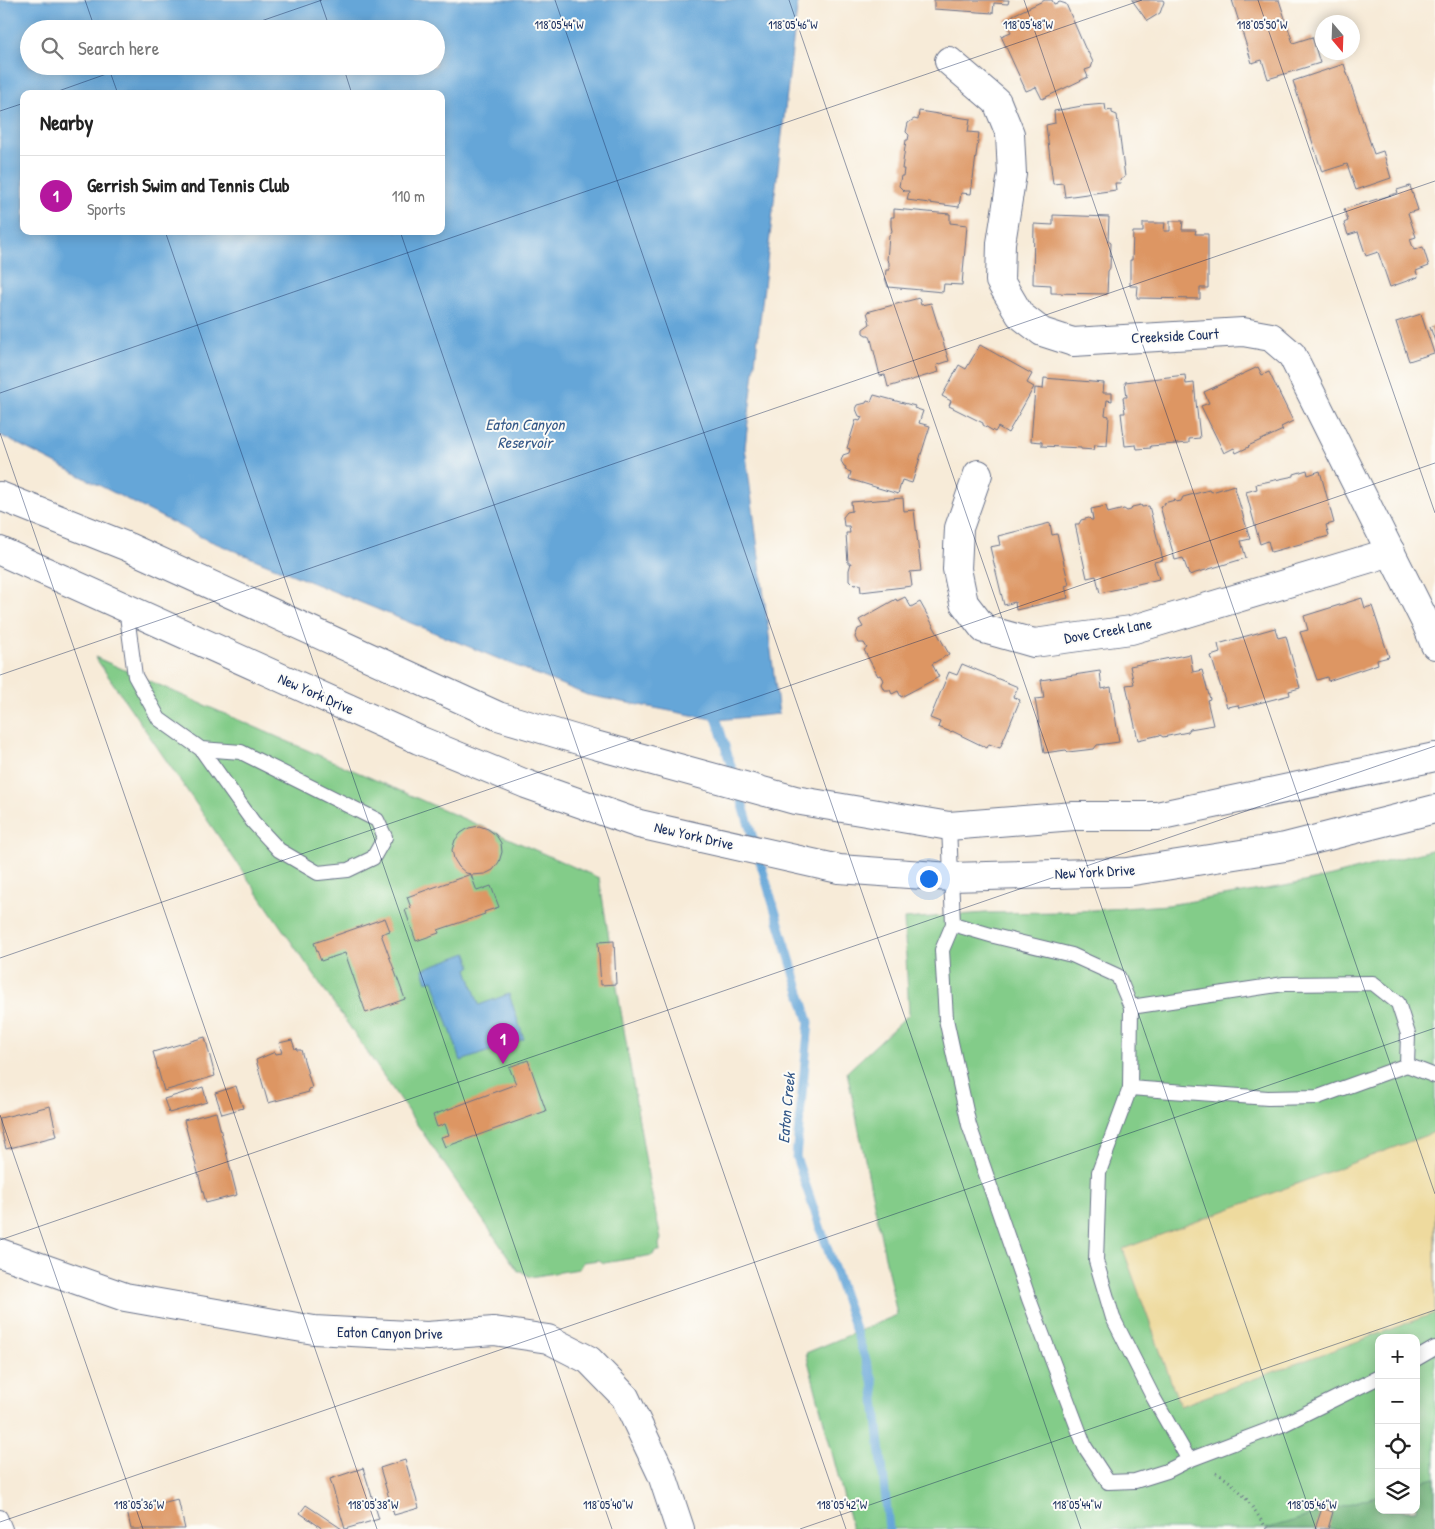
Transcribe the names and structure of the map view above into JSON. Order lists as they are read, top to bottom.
{
  "streets": {
    "main road": [
      "Creekside Court",
      "Dove Creek Lane",
      "New York Drive",
      "Eaton Canyon Drive"
    ]
  },
  "crossings": [
    ["Creekside Court", "Dove Creek Lane"]
  ],
  "water": ["Eaton Canyon Reservoir", "Eaton Creek"],
  "north": "bottom",
  "page": {
    "search": "Search here",
    "heading": "Nearby",
    "list": [
      {
        "mark": "1",
        "name": "Gerrish Swim and Tennis Club",
        "note": "Sports",
        "value": "110 m"
      }
    ],
    "pins": "1",
    "map_buttons": ["+", "−"]
  },
  "coordinates": [
    "118°05'44\"W",
    "118°05'46\"W",
    "118°05'48\"W",
    "118°05'50\"W",
    "118°05'36\"W",
    "118°05'38\"W",
    "118°05'40\"W",
    "118°05'42\"W"
  ]
}
